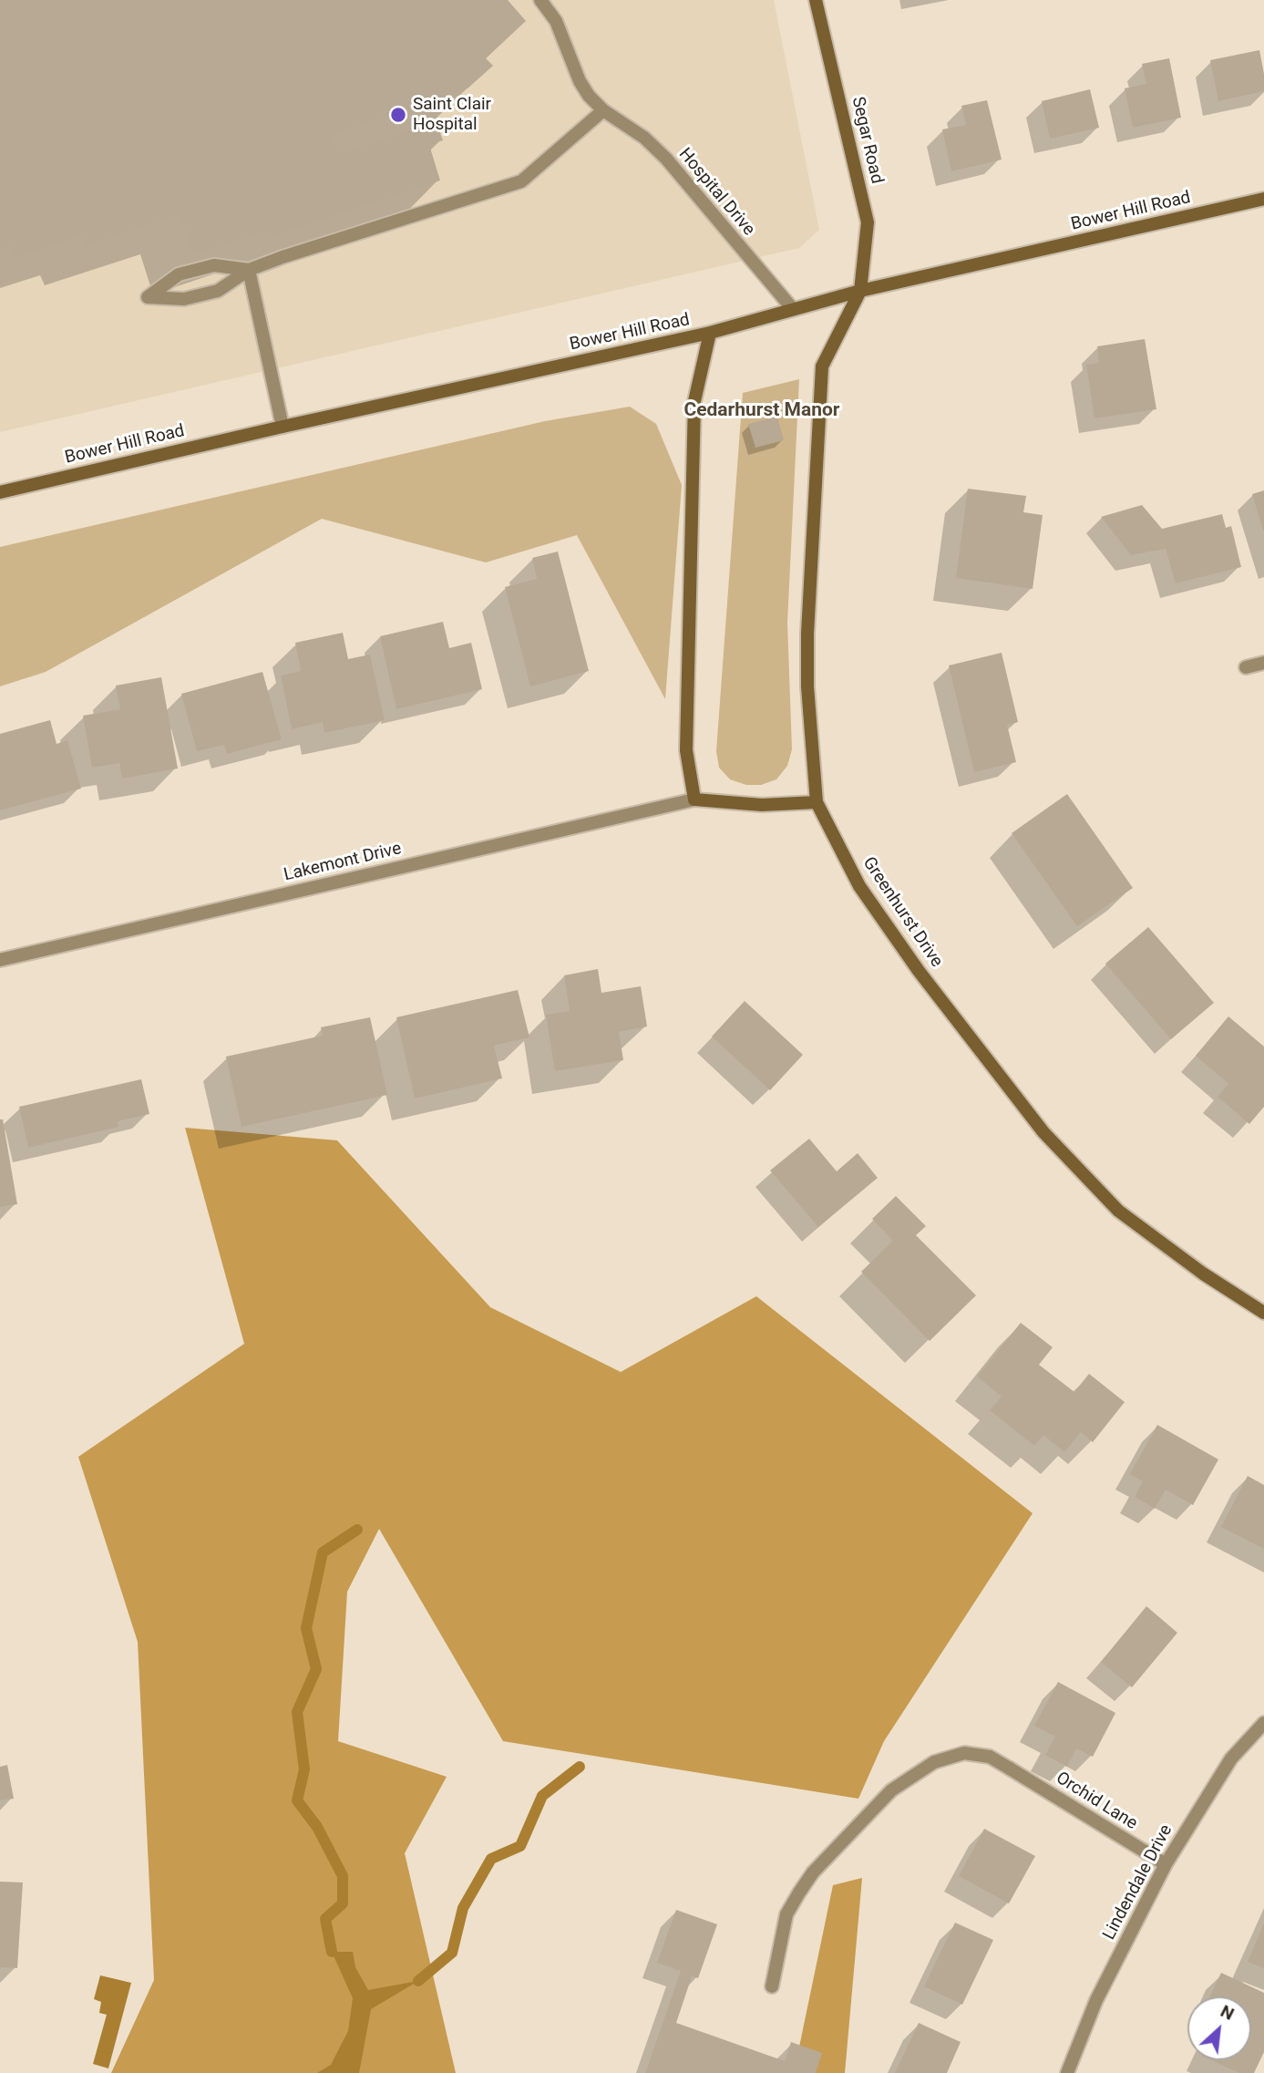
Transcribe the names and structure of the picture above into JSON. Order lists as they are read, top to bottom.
{
  "streets": {
    "street": [
      "Segar Road",
      "Hospital Drive",
      "Bower Hill Road",
      "Lakemont Drive",
      "Greenhurst Drive",
      "Orchid Lane",
      "Lindendale Drive"
    ]
  },
  "crossings": [
    ["Segar Road", "Bower Hill Road"],
    ["Segar Road", "Greenhurst Drive"],
    ["Hospital Drive", "Bower Hill Road"],
    ["Bower Hill Road", "Greenhurst Drive"],
    ["Lakemont Drive", "Greenhurst Drive"],
    ["Orchid Lane", "Lindendale Drive"]
  ],
  "districts": ["Cedarhurst Manor"],
  "places": ["Saint Clair Hospital"],
  "north": "top right"
}
